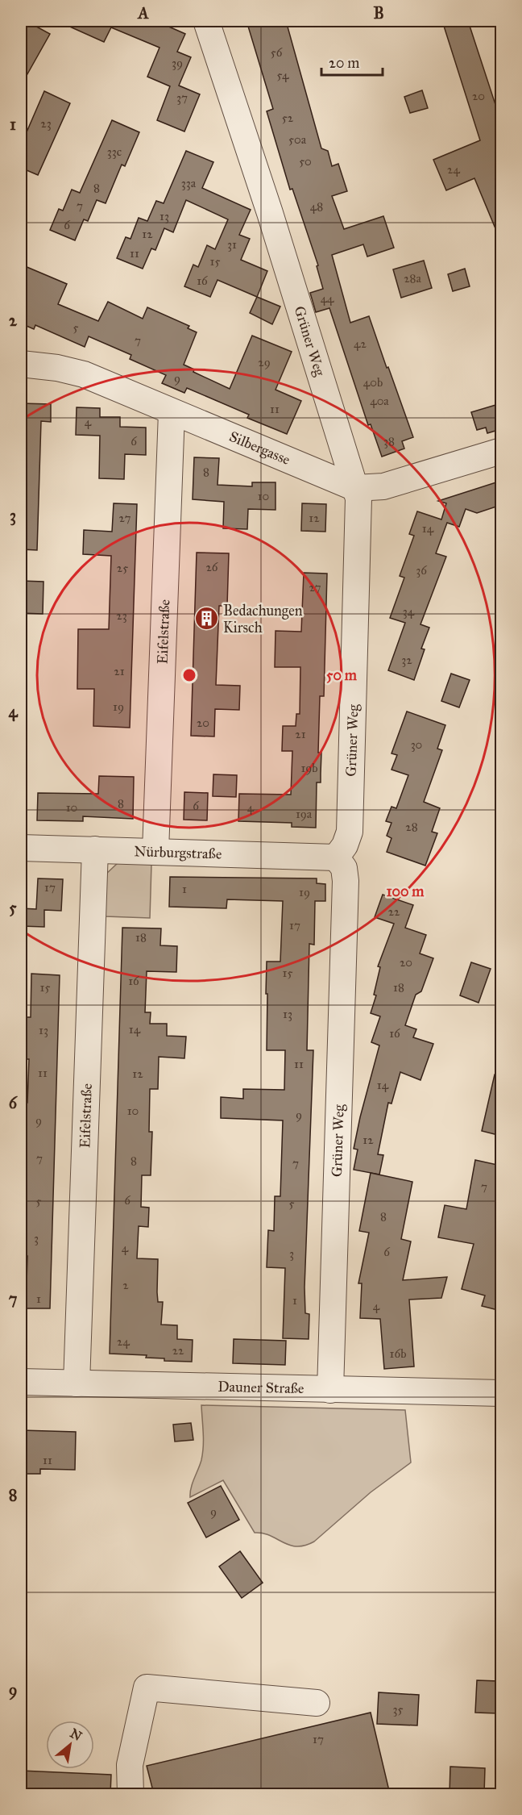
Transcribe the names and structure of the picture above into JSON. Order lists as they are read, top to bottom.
{
  "streets": {
    "street": [
      "Grüner Weg",
      "Silbergasse",
      "Eifelstraße",
      "Nürburgstraße",
      "Dauner Straße"
    ]
  },
  "crossings": [
    ["Grüner Weg", "Silbergasse"],
    ["Grüner Weg", "Nürburgstraße"],
    ["Grüner Weg", "Dauner Straße"],
    ["Silbergasse", "Eifelstraße"],
    ["Eifelstraße", "Nürburgstraße"],
    ["Eifelstraße", "Dauner Straße"]
  ],
  "places": {
    "building": ["Bedachungen Kirsch"]
  },
  "house_numbers": [
    "56",
    "39",
    "54",
    "20",
    "37",
    "52",
    "23",
    "50a",
    "33c",
    "50",
    "24",
    "33a",
    "8",
    "7",
    "48",
    "13",
    "6",
    "12",
    "31",
    "11",
    "15",
    "28a",
    "16",
    "44",
    "5",
    "7",
    "42",
    "29",
    "9",
    "40b",
    "40a",
    "11",
    "4",
    "6",
    "38",
    "8",
    "10",
    "27",
    "12",
    "14",
    "26",
    "25",
    "36",
    "27",
    "34",
    "23",
    "32",
    "21",
    "19",
    "20",
    "21",
    "30",
    "19b",
    "8",
    "6",
    "10",
    "4",
    "19a",
    "28",
    "17",
    "1",
    "19",
    "22",
    "17",
    "18",
    "20",
    "15",
    "16",
    "15",
    "18",
    "13",
    "14",
    "13",
    "16",
    "11",
    "11",
    "12",
    "14",
    "10",
    "9",
    "9",
    "12",
    "7",
    "8",
    "7",
    "7",
    "6",
    "5",
    "5",
    "8",
    "3",
    "4",
    "6",
    "3",
    "2",
    "1",
    "1",
    "4",
    "24",
    "22",
    "16b",
    "11",
    "9",
    "35",
    "17"
  ],
  "scale_bar": "20 m",
  "north": "top right",
  "grid": {
    "columns": ["A", "B"],
    "rows": [
      "1",
      "2",
      "3",
      "4",
      "5",
      "6",
      "7",
      "8",
      "9"
    ]
  },
  "rings": ["50 m", "100 m"]
}
